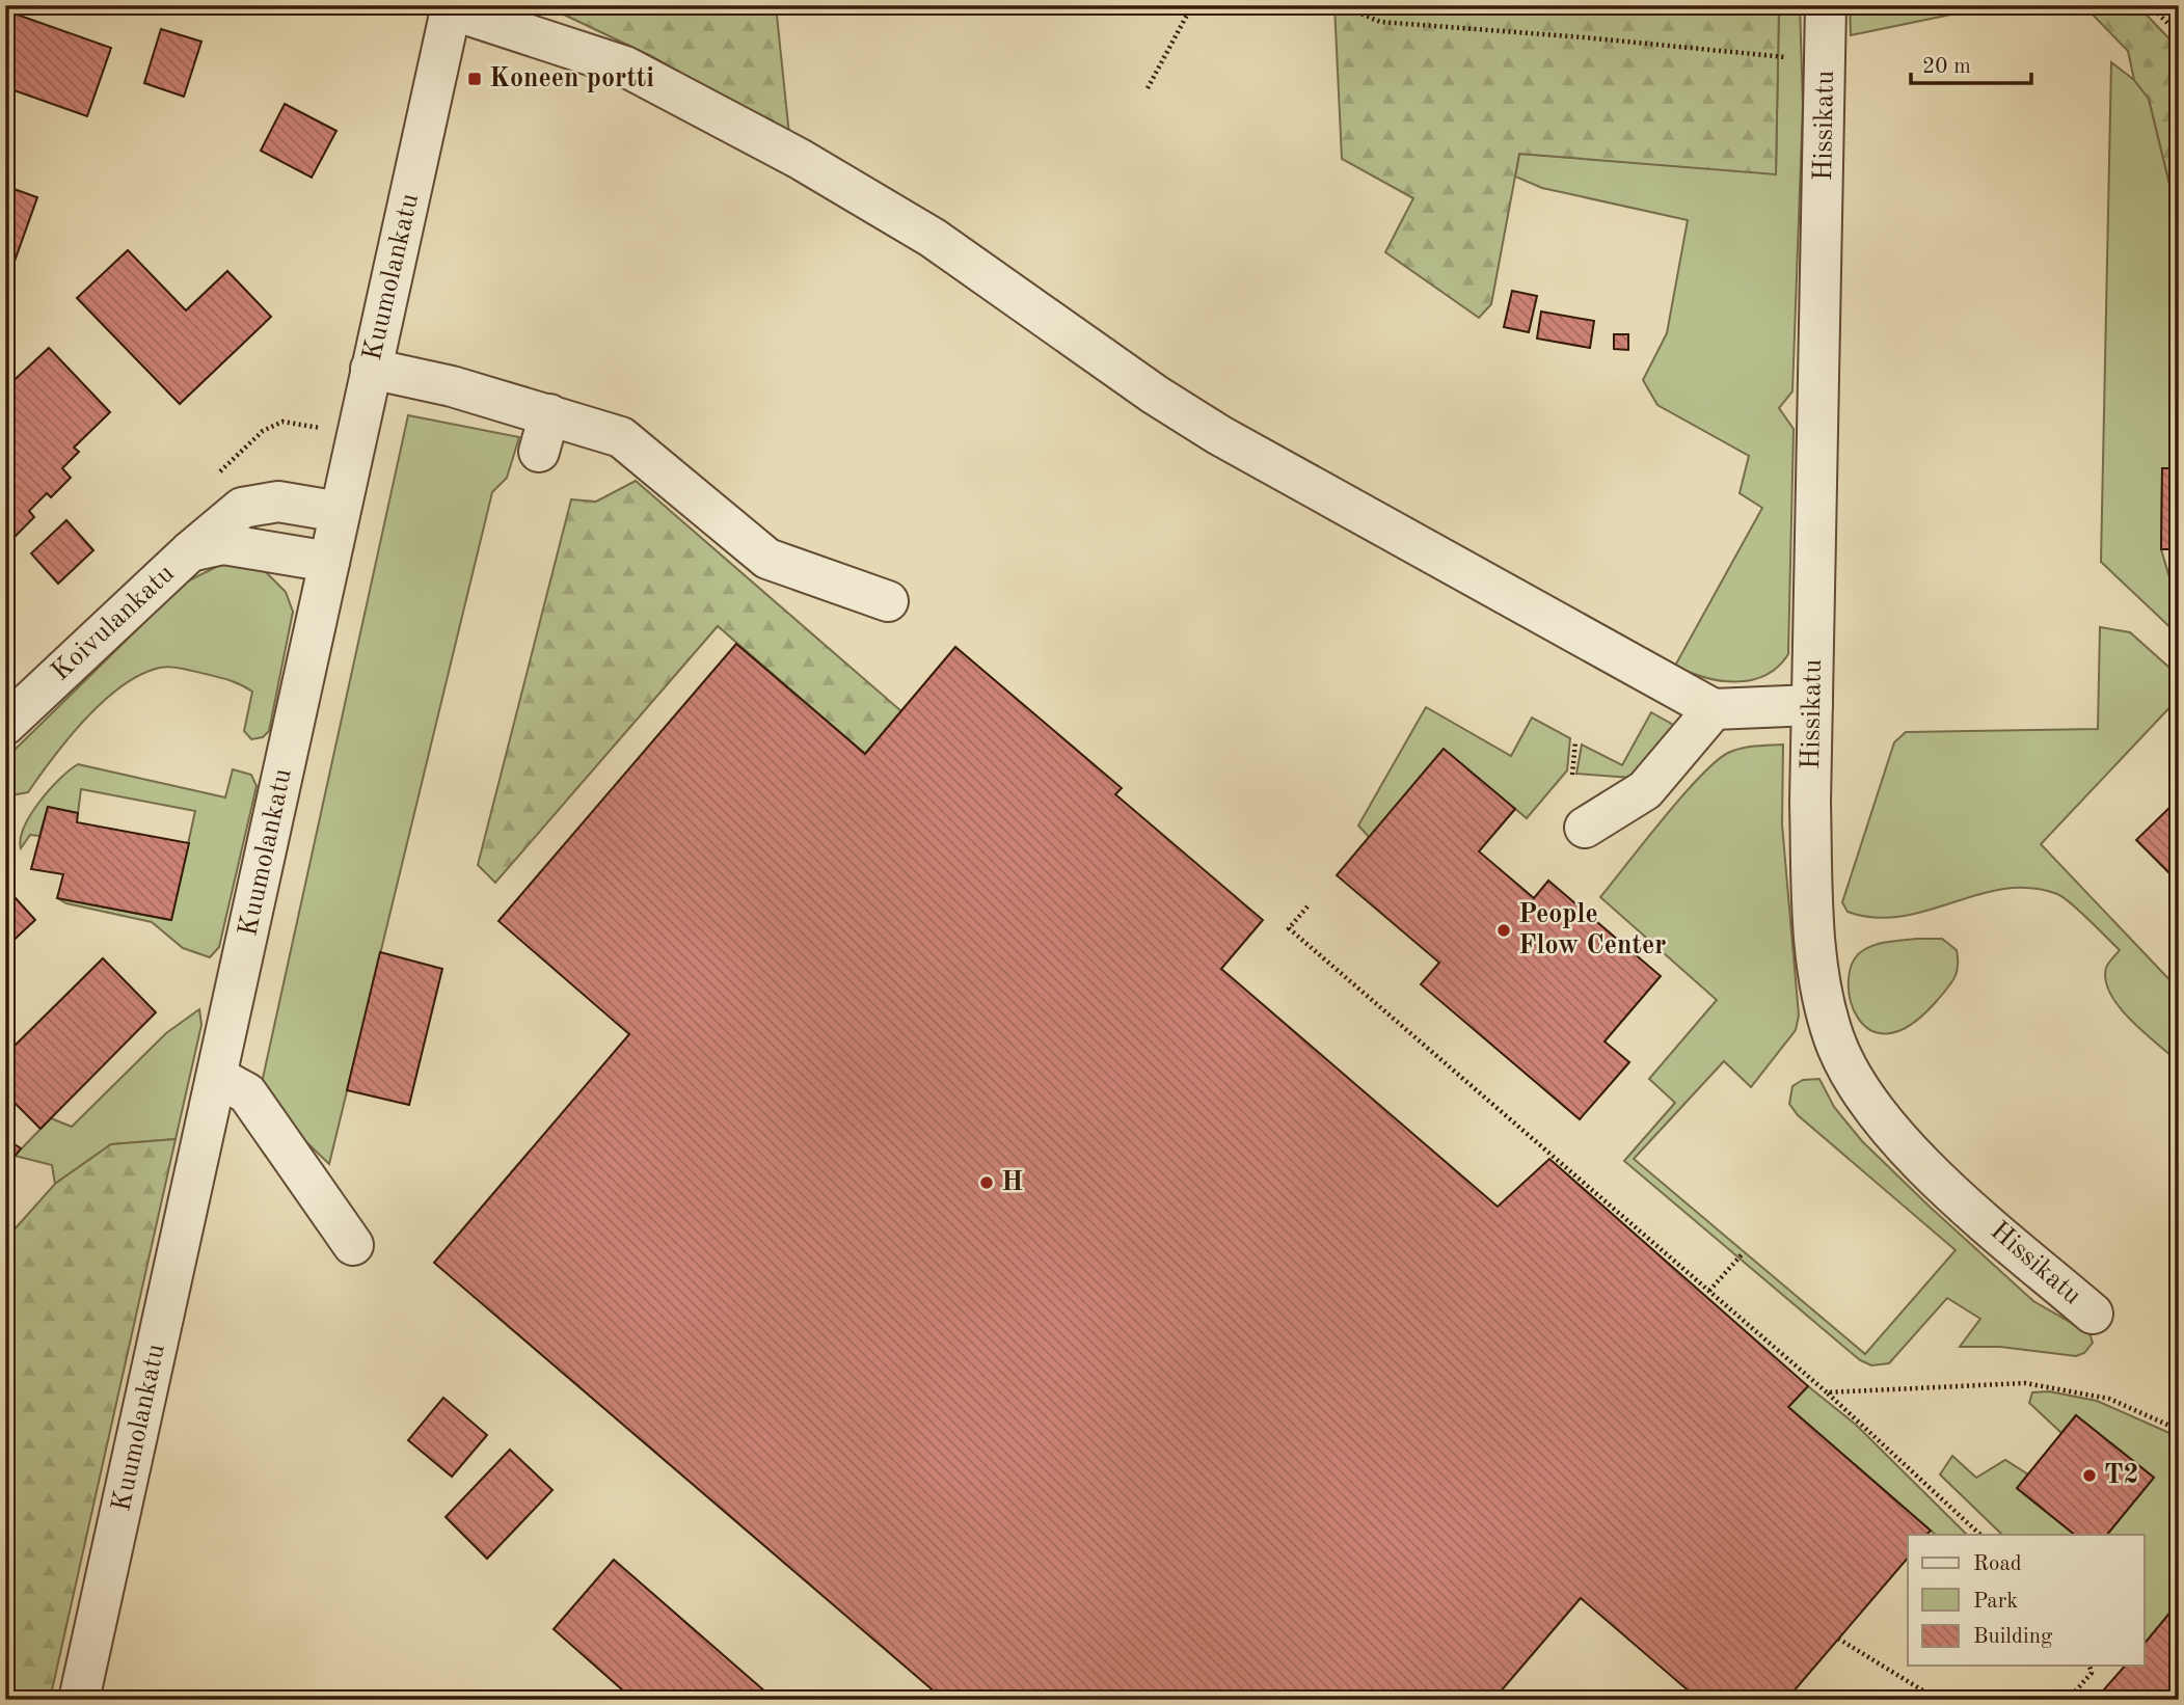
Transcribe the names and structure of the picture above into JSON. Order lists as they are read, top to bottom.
{
  "streets": {
    "street": ["Hissikatu", "Kuumolankatu", "Koivulankatu"]
  },
  "crossings": [
    ["Kuumolankatu", "Koivulankatu"]
  ],
  "places": {
    "transit": ["Koneen portti"],
    "other": ["People Flow Center", "H", "T2"]
  },
  "legend": ["Road", "Park", "Building"],
  "scale_bar": "20 m"
}
